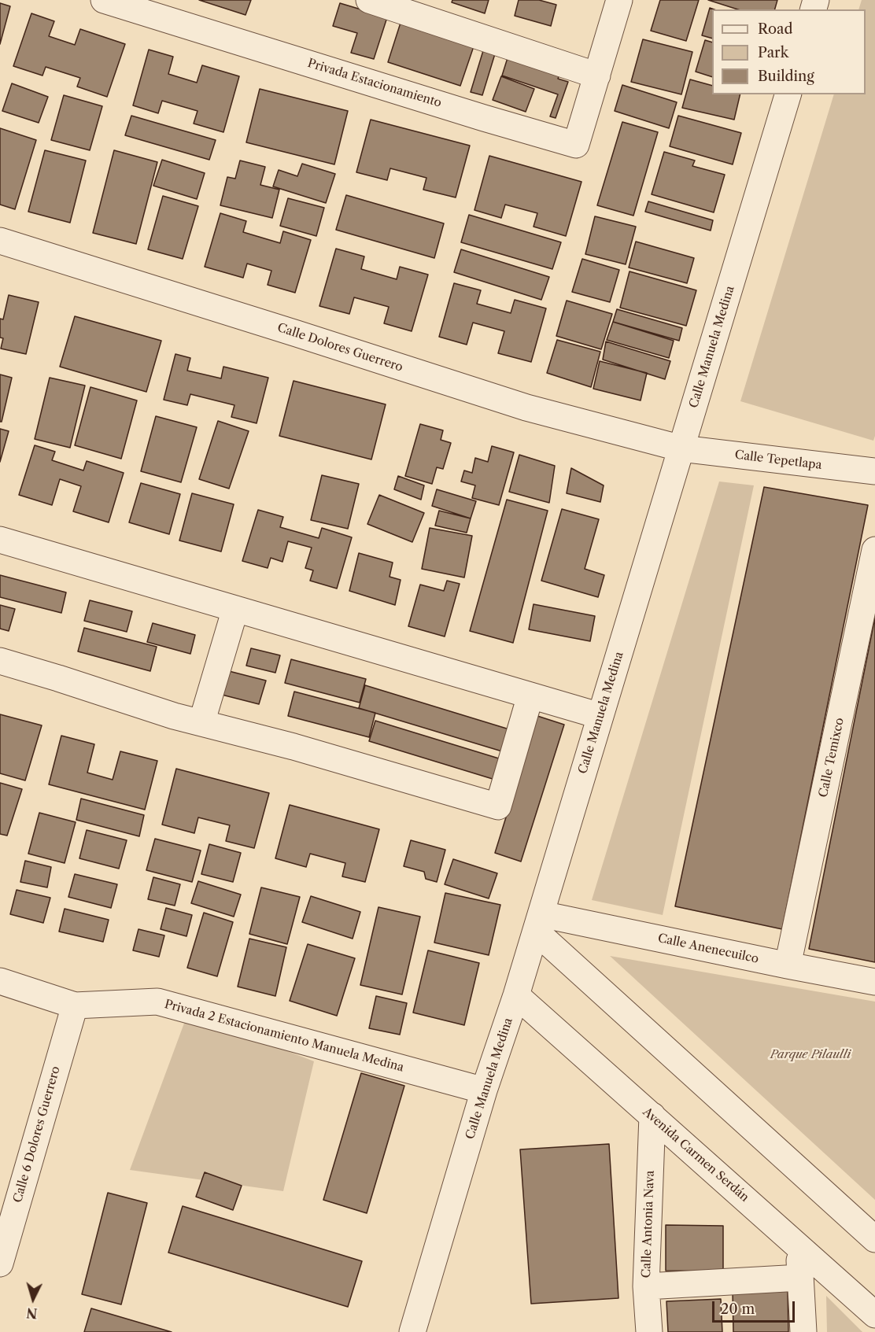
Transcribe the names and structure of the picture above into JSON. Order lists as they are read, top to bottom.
{
  "streets": {
    "street": [
      "Privada Estacionamiento",
      "Calle Manuela Medina",
      "Calle Dolores Guerrero",
      "Calle Tepetlapa",
      "Calle Temixco",
      "Calle Anenecuilco",
      "Privada 2 Estacionamiento Manuela Medina",
      "Calle 6 Dolores Guerrero",
      "Avenida Carmen Serdán",
      "Calle Antonia Nava"
    ]
  },
  "crossings": [
    ["Calle Manuela Medina", "Calle Dolores Guerrero"],
    ["Calle Manuela Medina", "Calle Tepetlapa"],
    ["Calle Manuela Medina", "Calle Anenecuilco"],
    ["Calle Manuela Medina", "Privada 2 Estacionamiento Manuela Medina"],
    ["Calle Manuela Medina", "Avenida Carmen Serdán"],
    ["Calle Dolores Guerrero", "Calle Tepetlapa"],
    ["Calle Temixco", "Calle Anenecuilco"],
    ["Privada 2 Estacionamiento Manuela Medina", "Calle 6 Dolores Guerrero"],
    ["Avenida Carmen Serdán", "Calle Antonia Nava"]
  ],
  "parks": ["Parque Pilaulli"],
  "legend": ["Road", "Park", "Building"],
  "scale_bar": "20 m",
  "north": "bottom"
}
